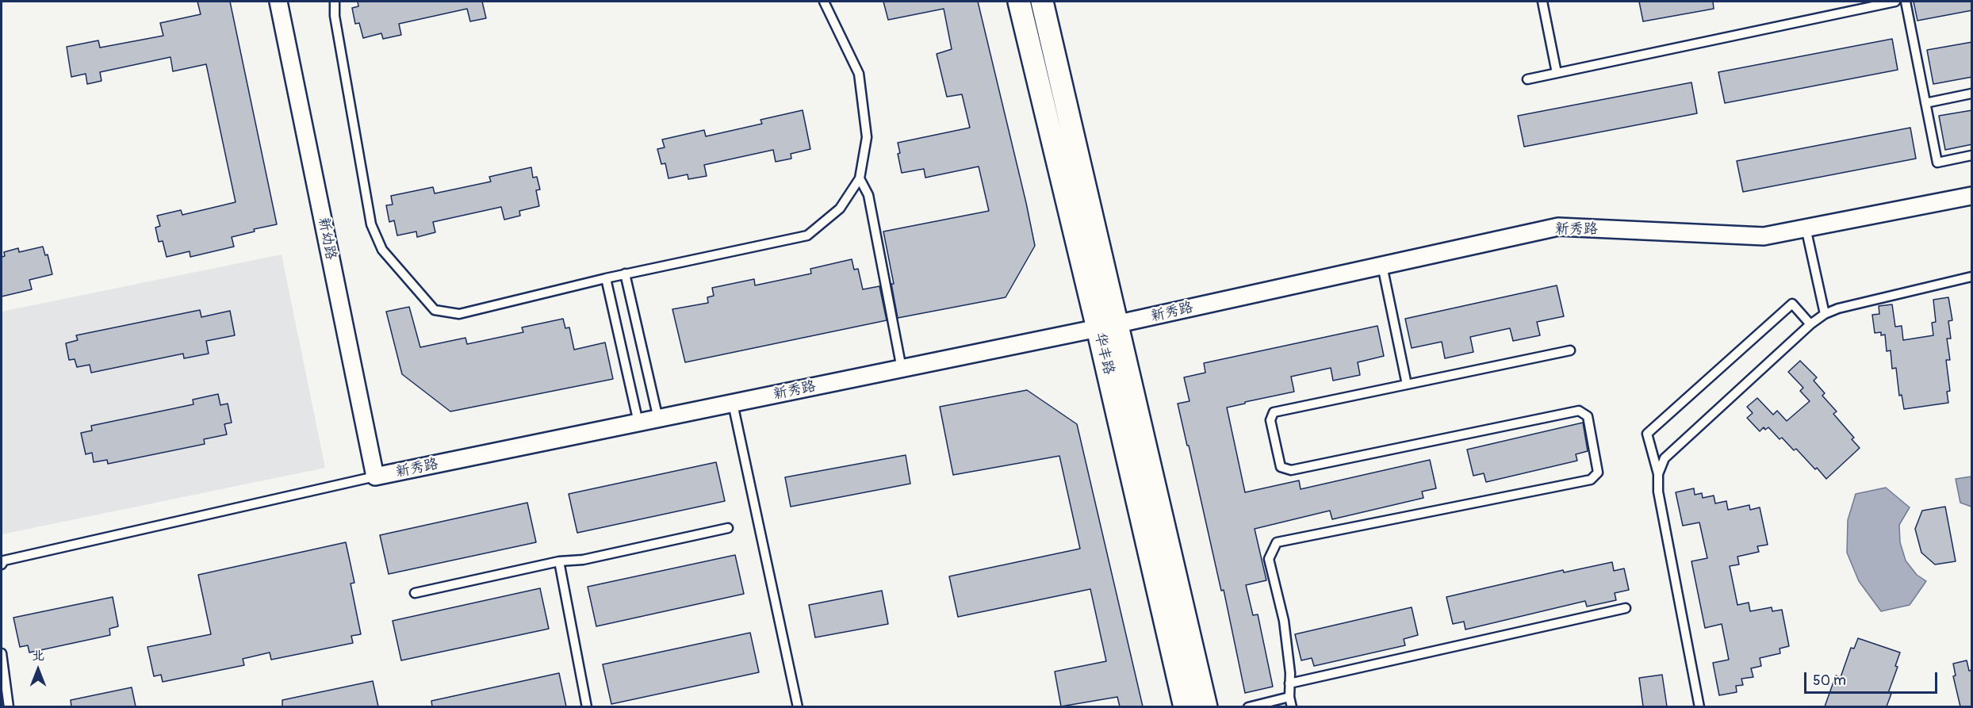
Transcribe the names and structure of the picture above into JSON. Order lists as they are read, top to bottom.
{
  "streets": {
    "street": ["新秀路", "新幼路", "华丰路"]
  },
  "crossings": [
    ["新秀路", "新幼路"],
    ["新秀路", "华丰路"]
  ],
  "scale_bar": "50 m",
  "north": "top"
}
